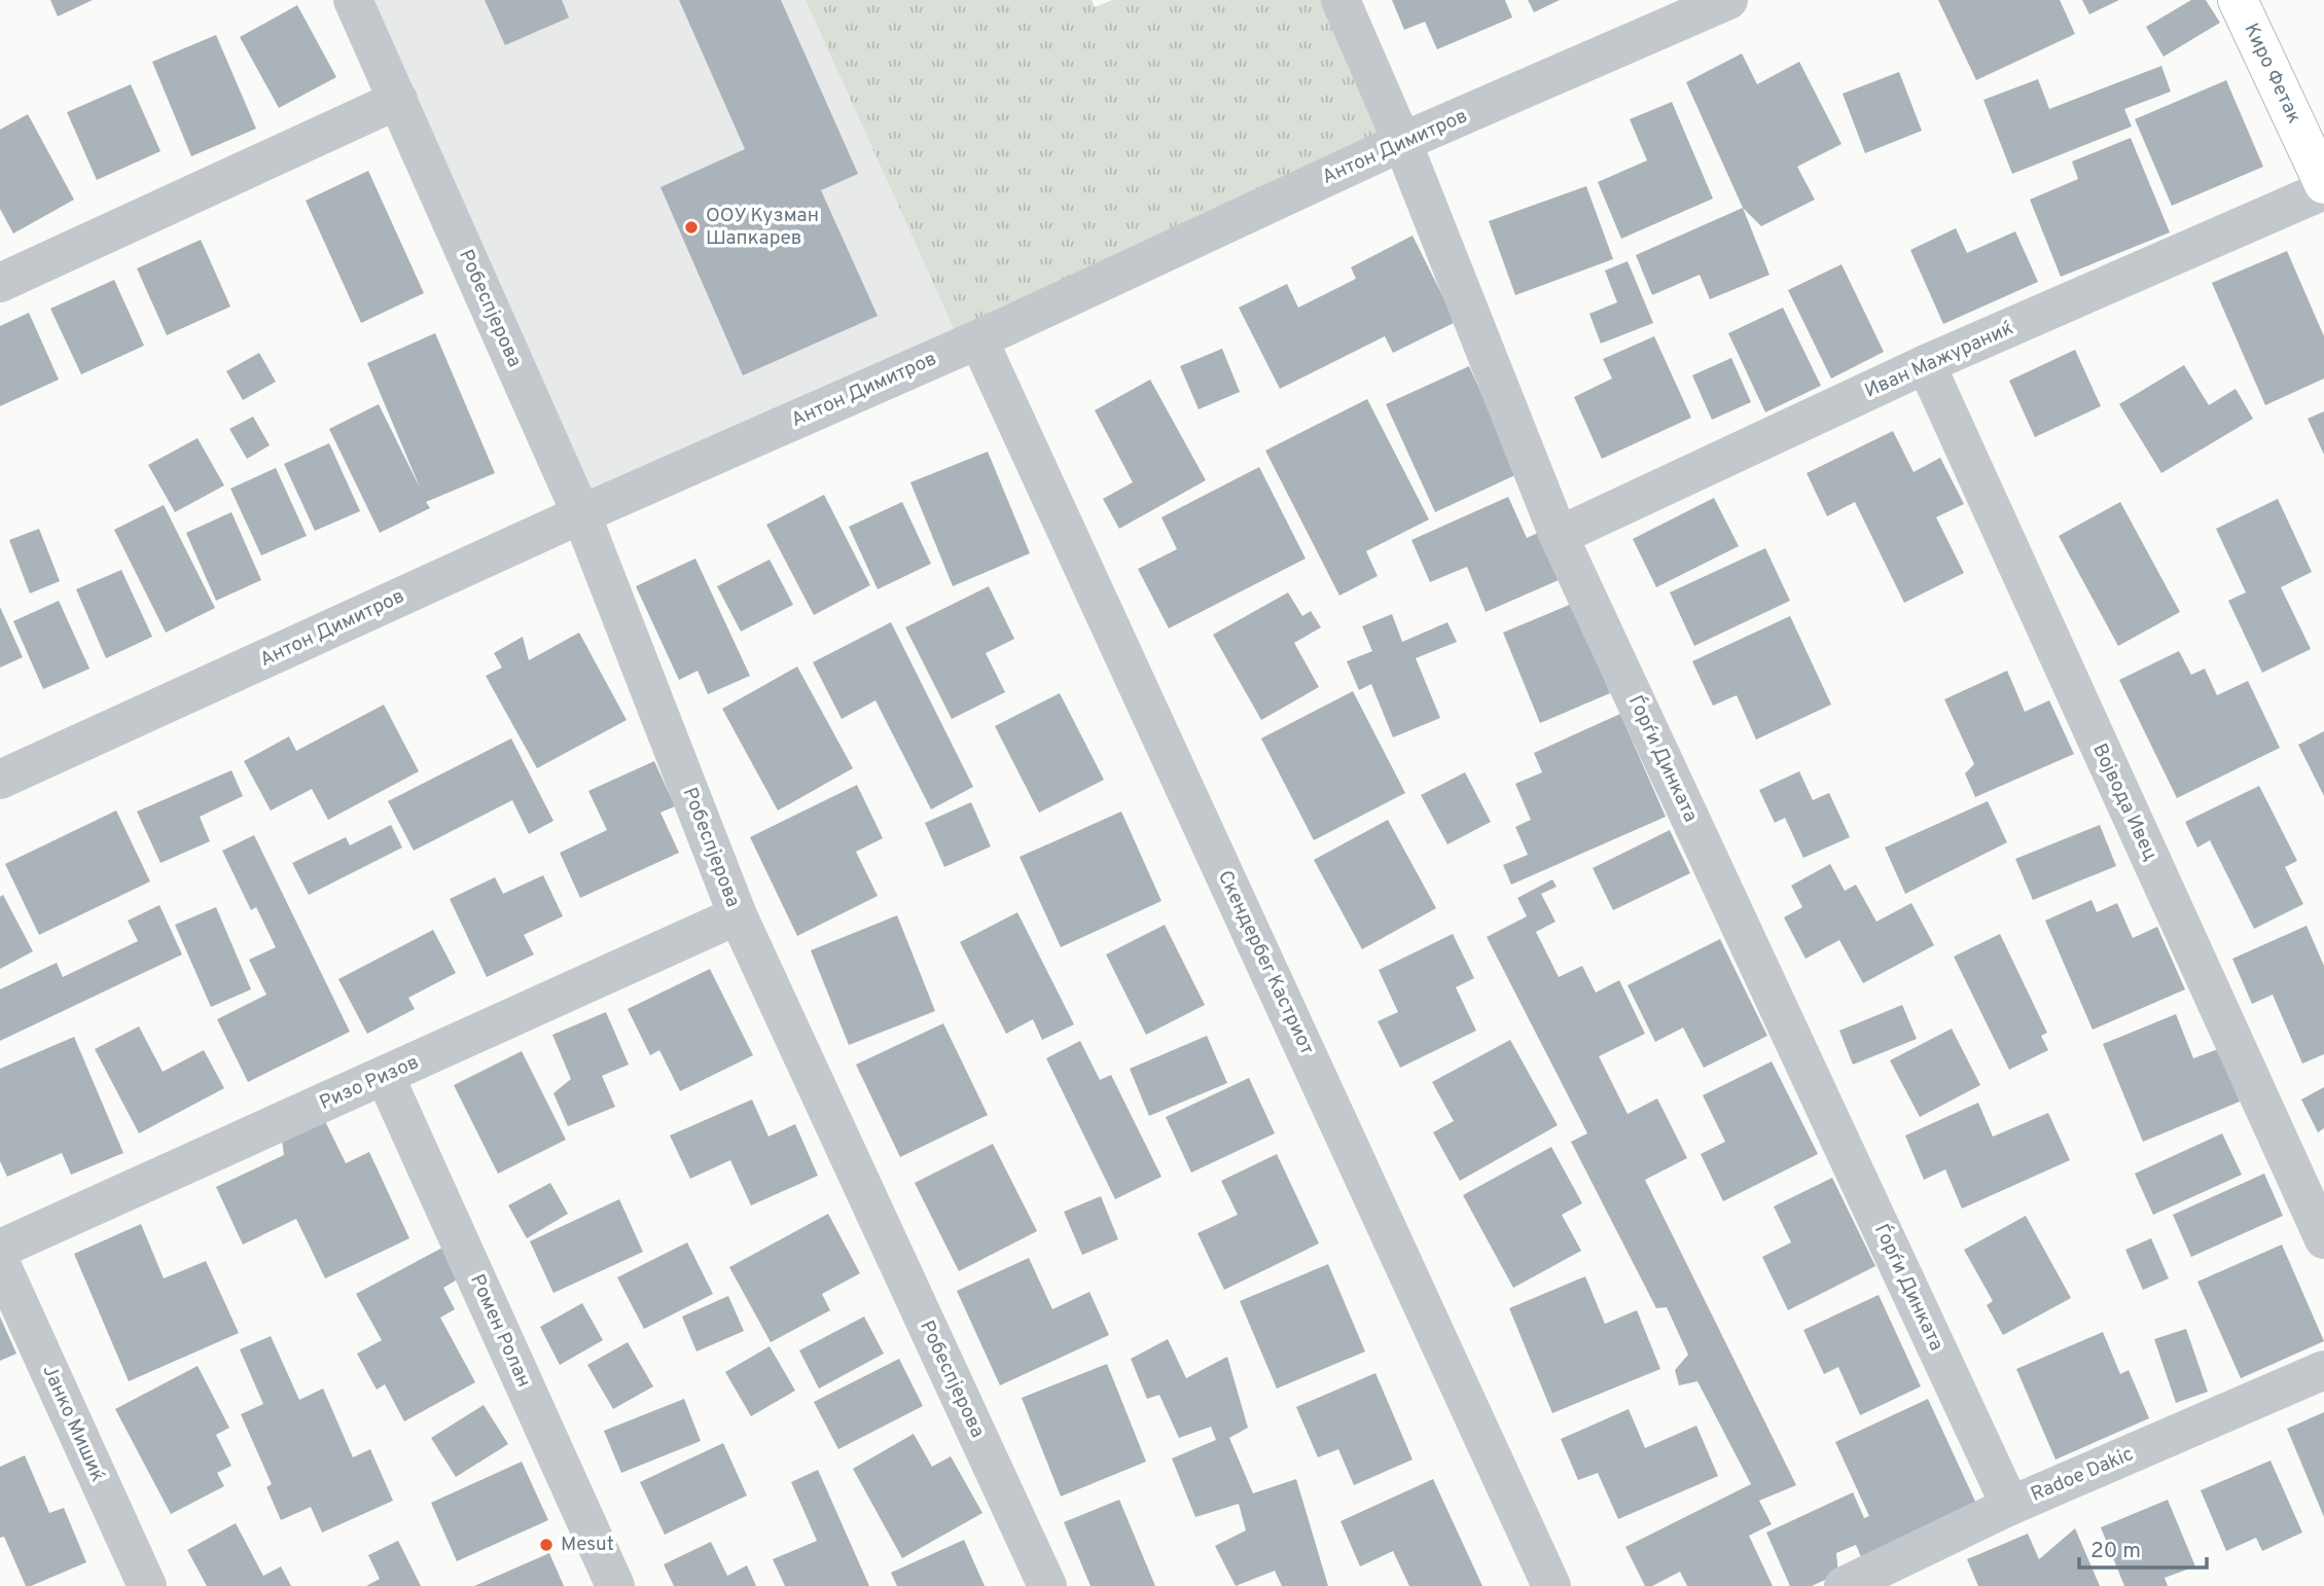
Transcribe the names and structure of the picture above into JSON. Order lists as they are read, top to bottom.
{
  "streets": {
    "main road": ["Киро Фетак"],
    "street": [
      "Антон Димитров",
      "Робеспјерова",
      "Иван Мажураниќ",
      "Ѓорѓи Динката",
      "Војвода Ивец",
      "Скендербег Кастриот",
      "Ризо Ризов",
      "Ромен Ролан",
      "Јанко Мишиќ",
      "Radoe Dakic"
    ]
  },
  "crossings": [
    ["Антон Димитров", "Робеспјерова"],
    ["Антон Димитров", "Ѓорѓи Динката"],
    ["Антон Димитров", "Скендербег Кастриот"],
    ["Робеспјерова", "Ризо Ризов"],
    ["Иван Мажураниќ", "Ѓорѓи Динката"],
    ["Иван Мажураниќ", "Војвода Ивец"],
    ["Ѓорѓи Динката", "Radoe Dakic"],
    ["Ризо Ризов", "Ромен Ролан"]
  ],
  "places": ["ООУ Кузман Шапкарев", "Mesut"],
  "scale_bar": "20 m"
}
